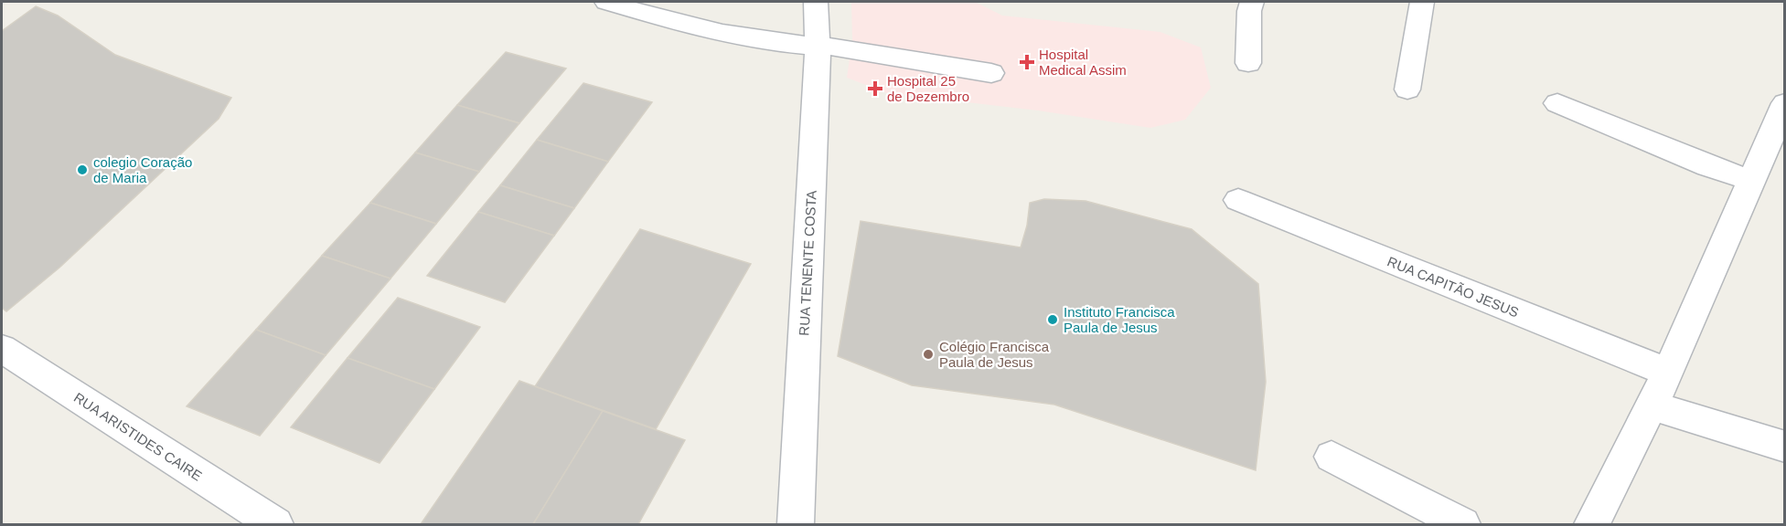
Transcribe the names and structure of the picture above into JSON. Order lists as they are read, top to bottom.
{
  "streets": {
    "street": ["RUA TENENTE COSTA", "RUA CAPITÃO JESUS", "RUA ARISTIDES CAIRE"]
  },
  "places": {
    "health": ["Hospital Medical Assim", "Hospital 25 de Dezembro"],
    "other": ["colegio Coração de Maria", "Instituto Francisca Paula de Jesus", "Colégio Francisca Paula de Jesus"]
  }
}
